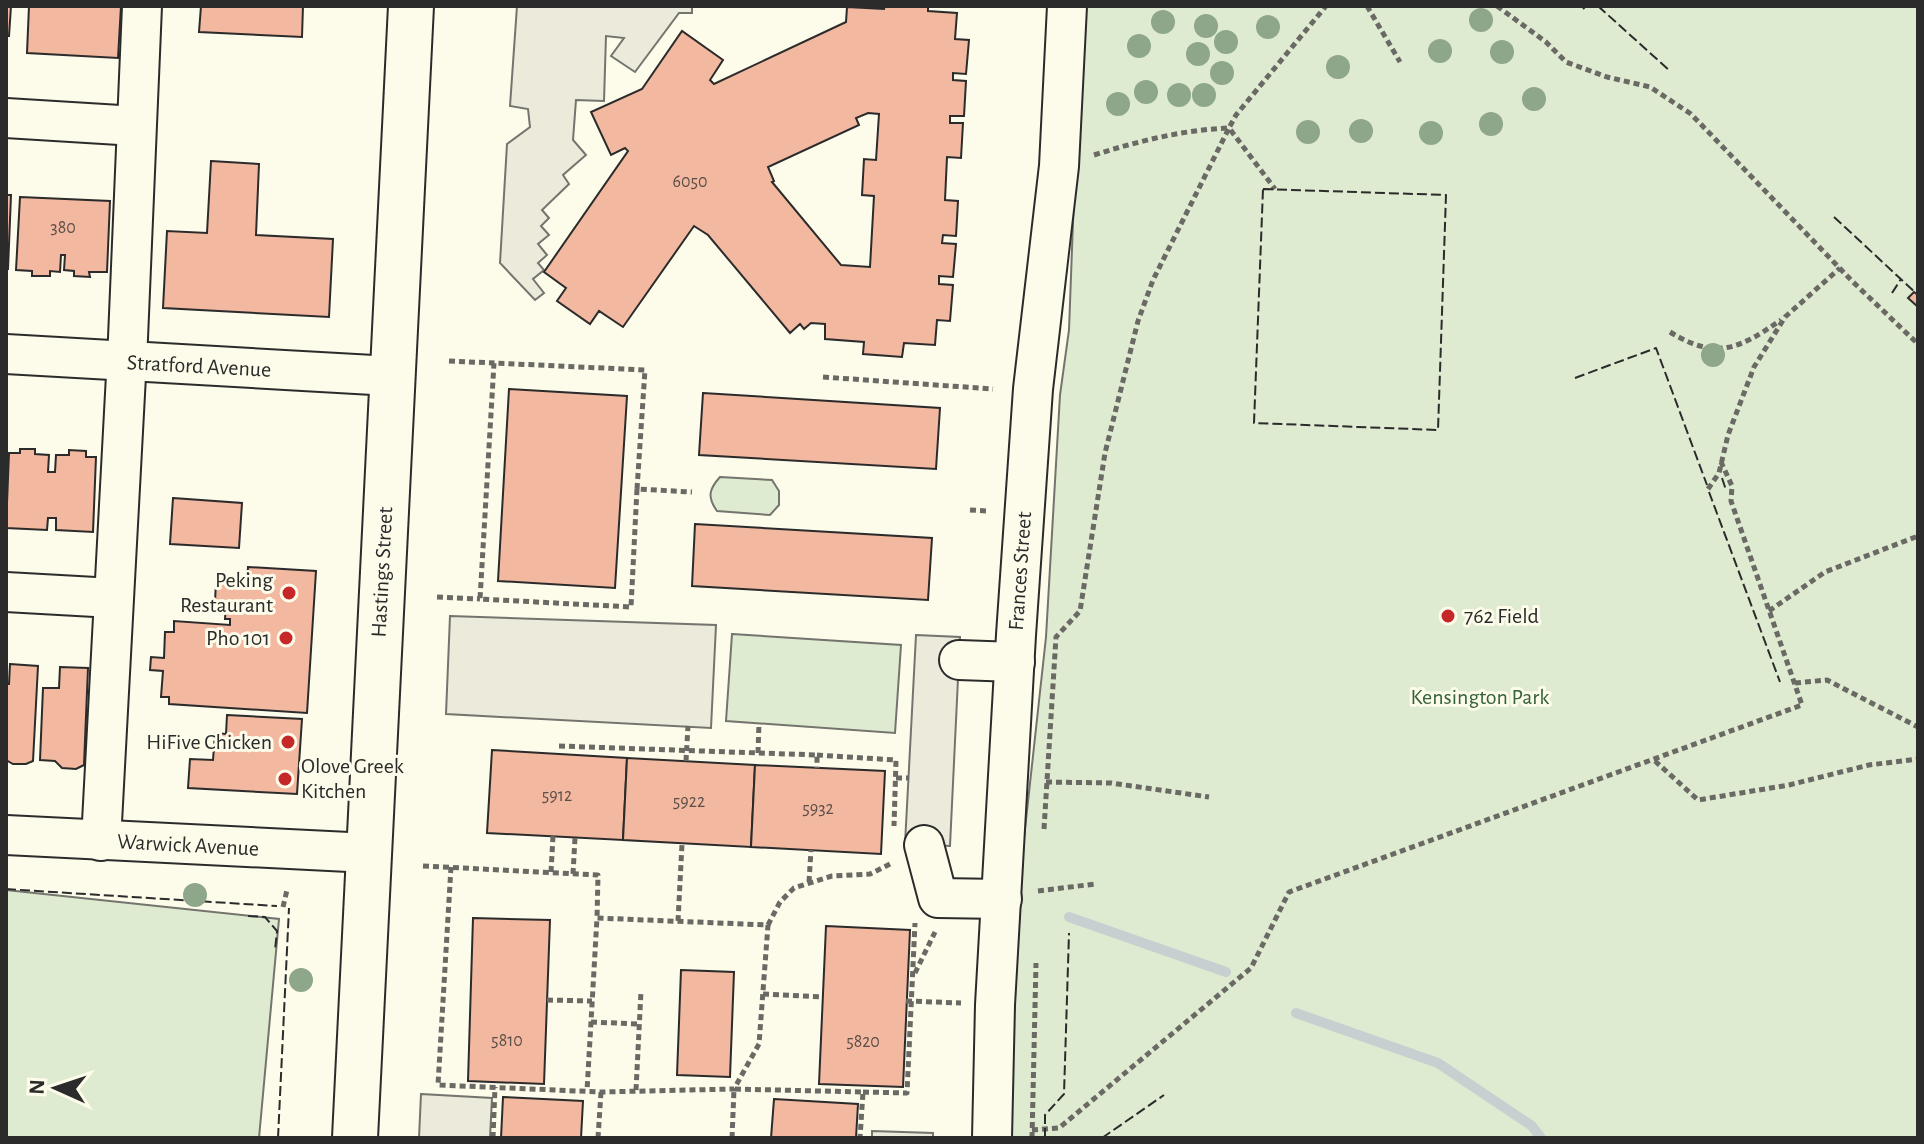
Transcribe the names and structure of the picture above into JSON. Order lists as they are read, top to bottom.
{
  "streets": {
    "main road": ["Hastings Street"],
    "street": ["Stratford Avenue", "Frances Street", "Warwick Avenue"]
  },
  "crossings": [
    ["Stratford Avenue", "Hastings Street"],
    ["Hastings Street", "Warwick Avenue"]
  ],
  "parks": ["Kensington Park"],
  "places": [
    "Peking Restaurant",
    "762 Field",
    "Pho 101",
    "HiFive Chicken",
    "Olove Greek Kitchen"
  ],
  "house_numbers": [
    "6050",
    "380",
    "5912",
    "5922",
    "5932",
    "5810",
    "5820"
  ],
  "north": "left"
}
